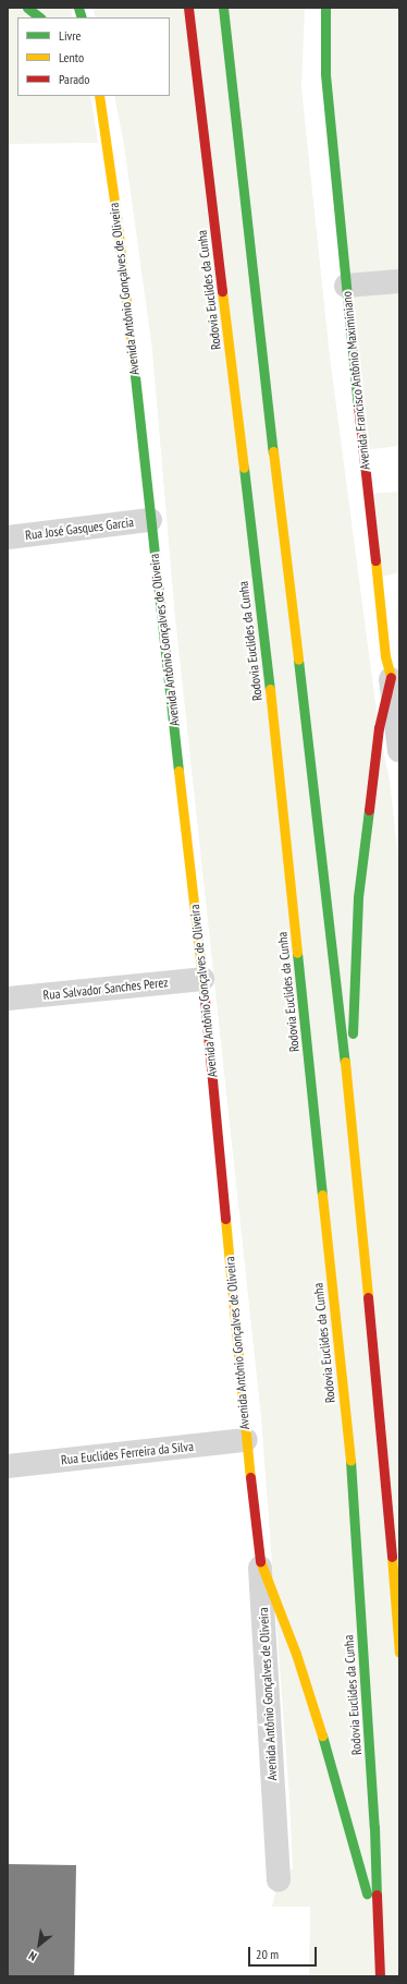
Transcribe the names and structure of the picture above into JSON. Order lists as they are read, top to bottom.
{
  "streets": {
    "main road": ["Avenida Antônio Gonçalves de Oliveira", "Rodovia Euclides da Cunha", "Avenida Francisco Antônio Maximiniano"],
    "street": ["Rua José Gasques Garcia", "Rua Salvador Sanches Perez", "Rua Euclides Ferreira da Silva"]
  },
  "crossings": [
    ["Avenida Antônio Gonçalves de Oliveira", "Rua José Gasques Garcia"],
    ["Avenida Antônio Gonçalves de Oliveira", "Rua Salvador Sanches Perez"],
    ["Avenida Antônio Gonçalves de Oliveira", "Rua Euclides Ferreira da Silva"]
  ],
  "legend": ["Livre", "Lento", "Parado"],
  "scale_bar": "20 m",
  "north": "bottom left"
}
